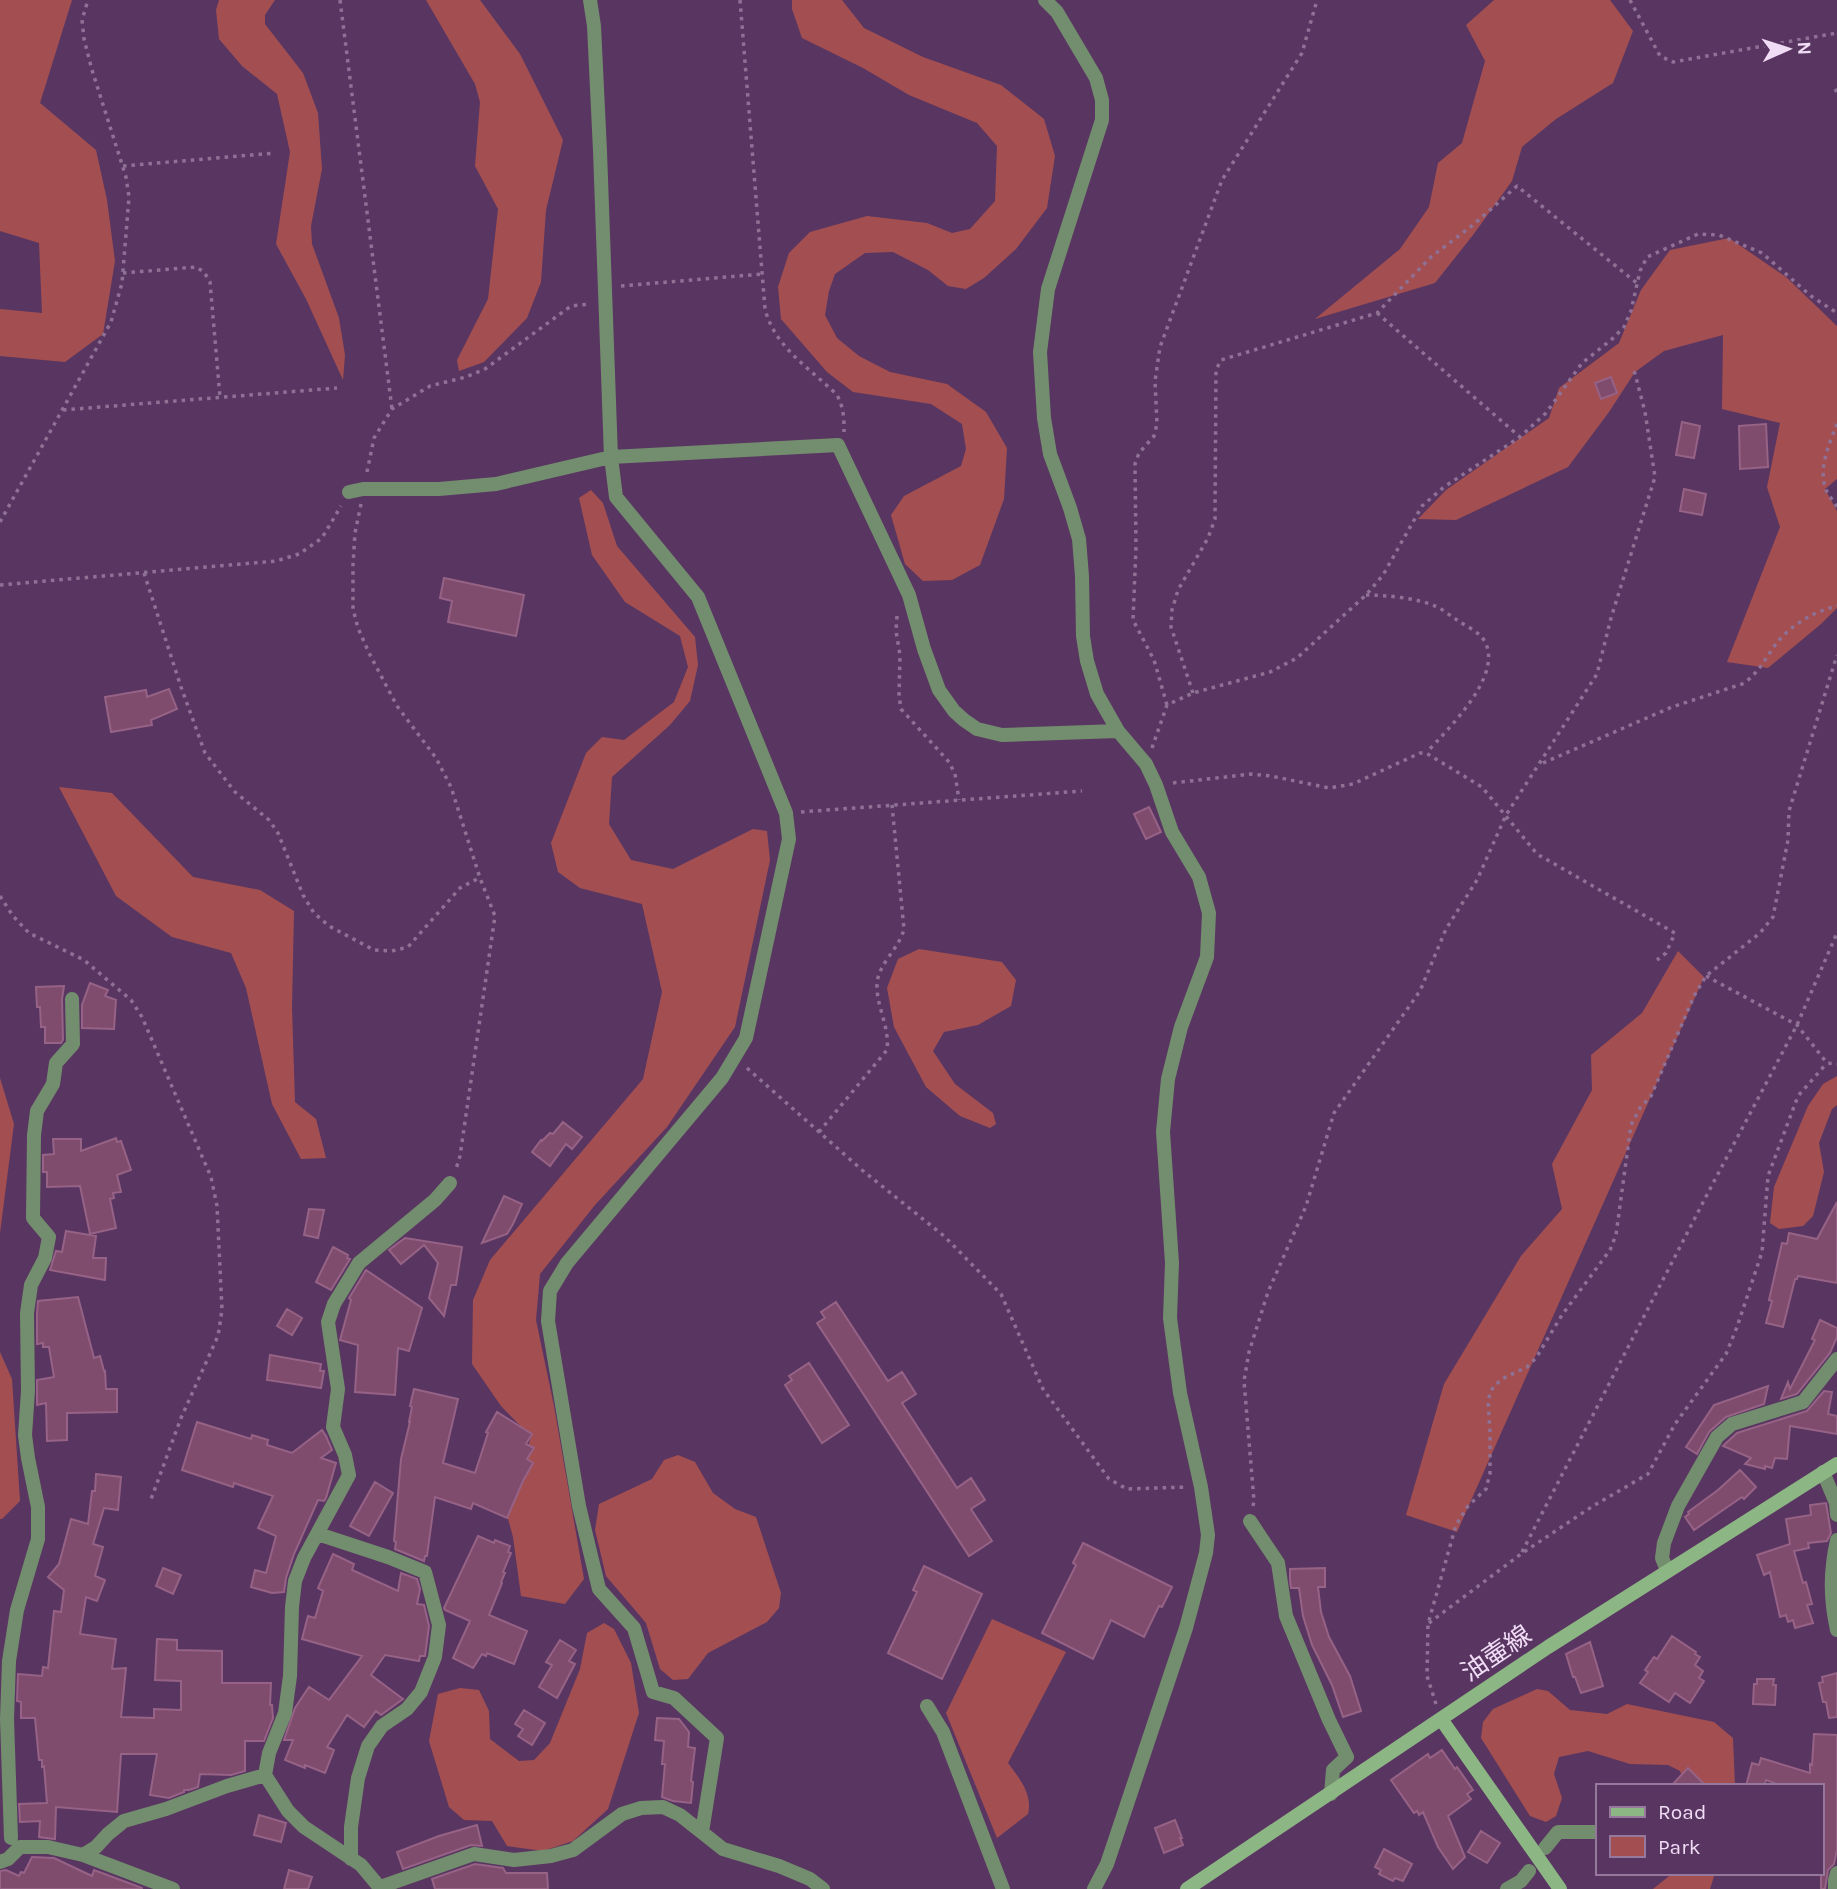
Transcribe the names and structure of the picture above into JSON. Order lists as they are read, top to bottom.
{
  "streets": {
    "main road": ["油壷線"]
  },
  "legend": ["Road", "Park"],
  "north": "right"
}
